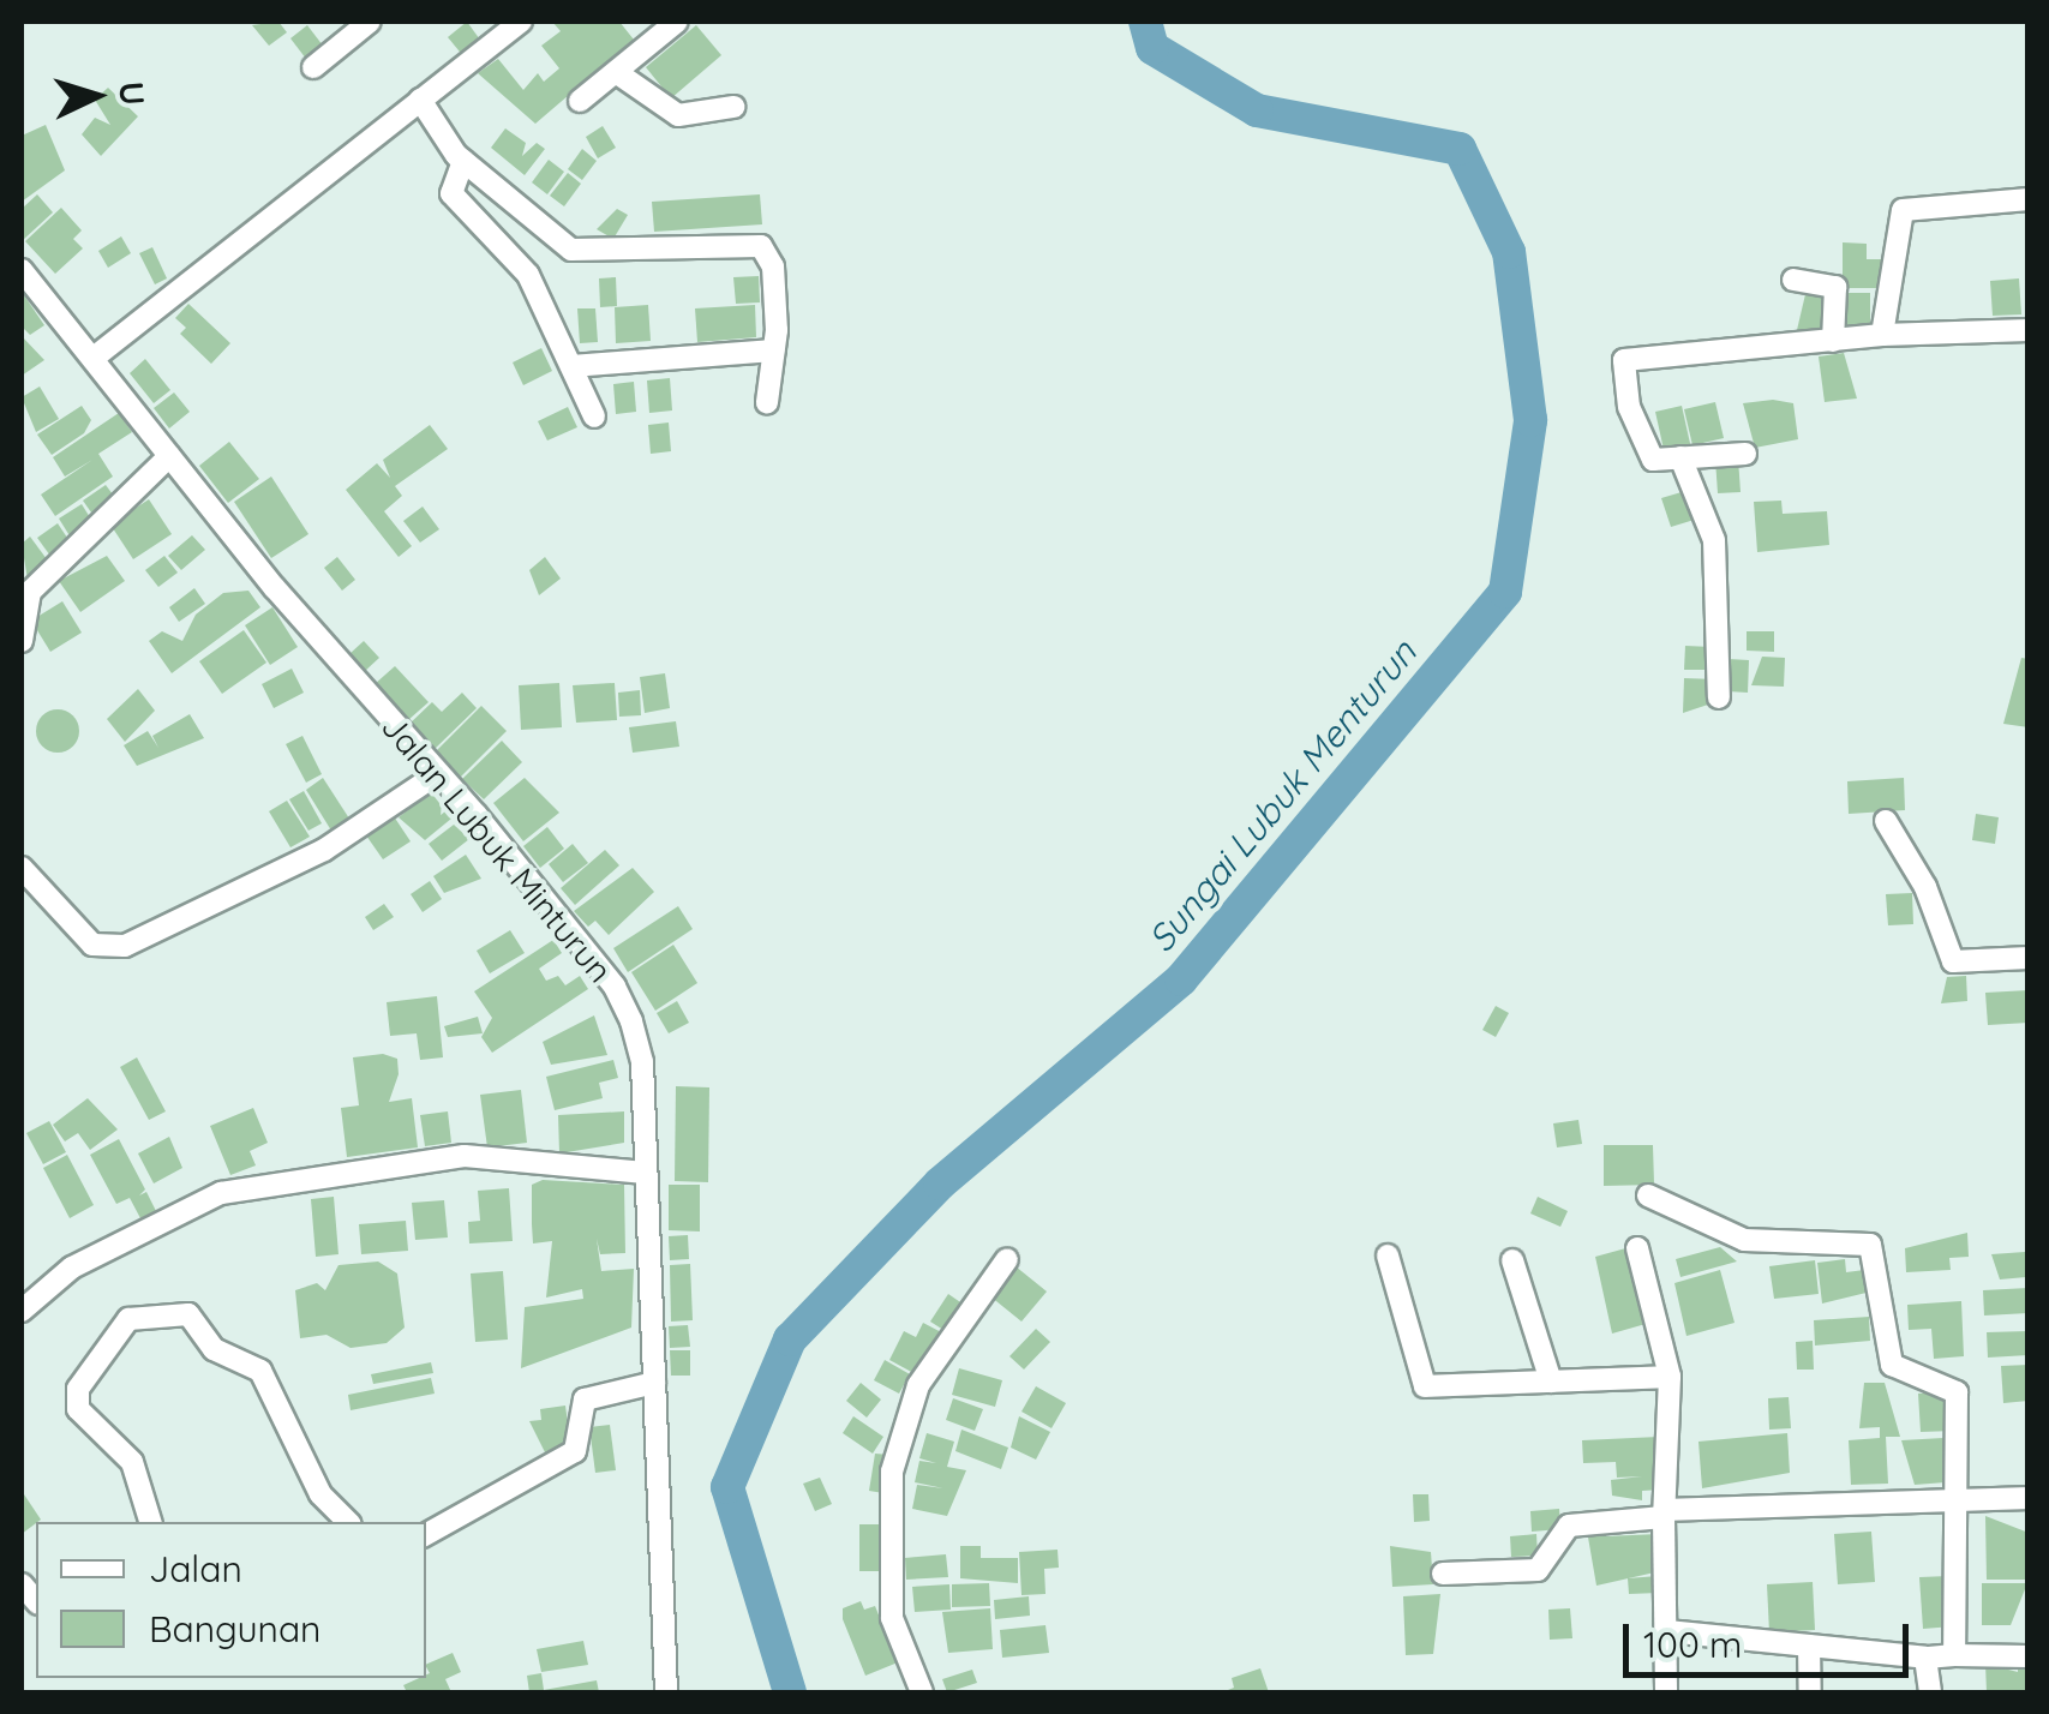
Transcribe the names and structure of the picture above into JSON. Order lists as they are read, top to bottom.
{
  "streets": {
    "street": ["Jalan Lubuk Minturun"]
  },
  "water": ["Sungai Lubuk Menturun"],
  "legend": ["Jalan", "Bangunan"],
  "scale_bar": "100 m",
  "north": "right"
}
